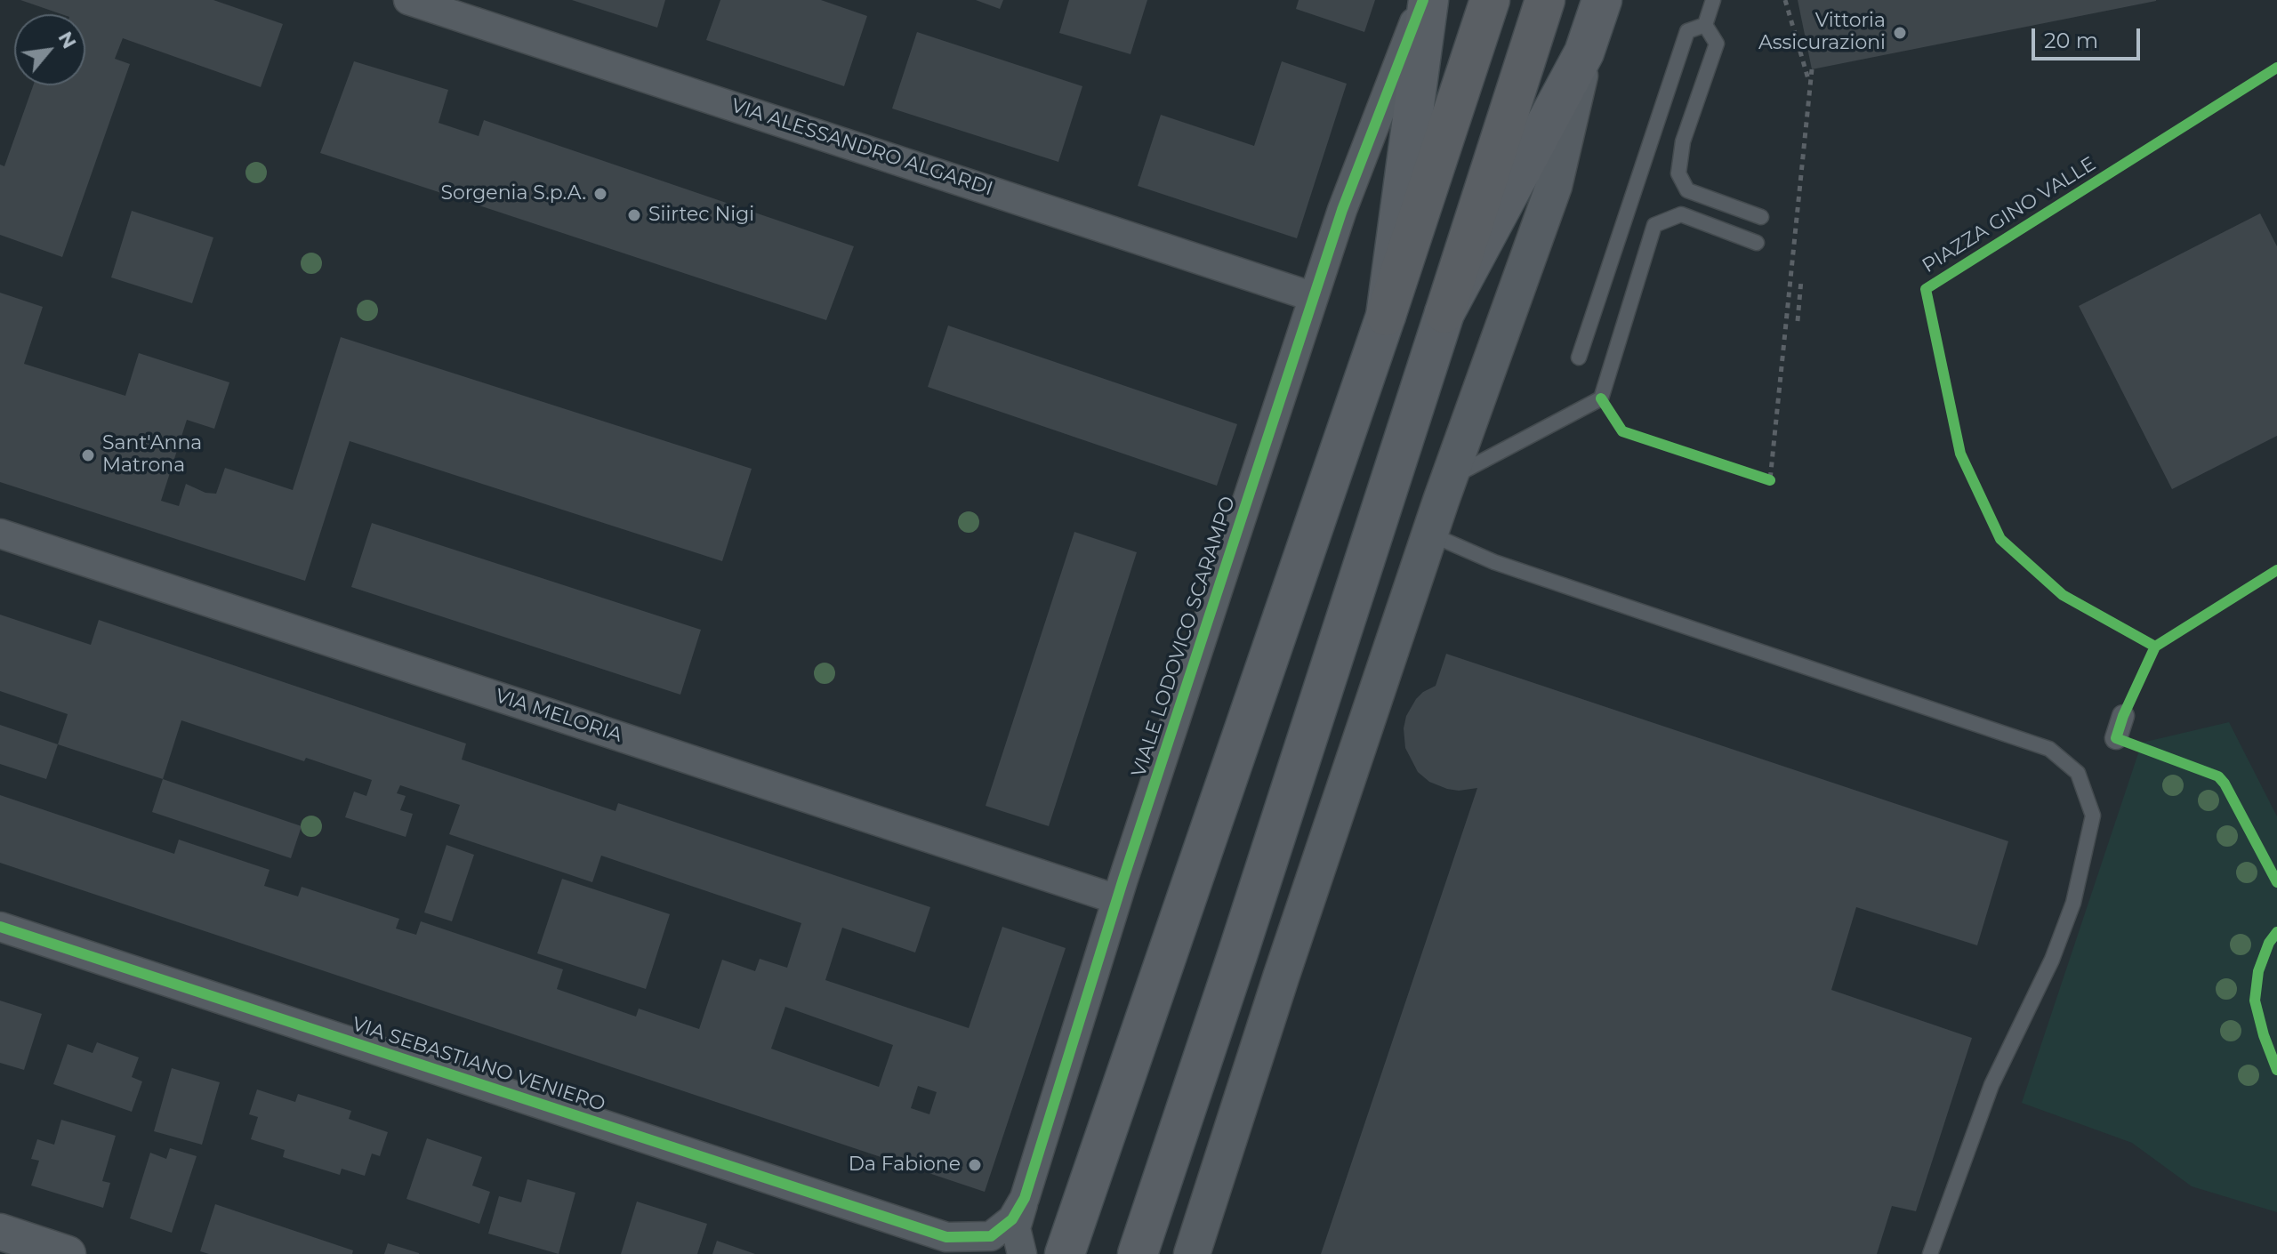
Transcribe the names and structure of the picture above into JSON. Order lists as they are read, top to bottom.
{
  "streets": {
    "street": [
      "VIA ALESSANDRO ALGARDI",
      "VIALE LODOVICO SCARAMPO",
      "VIA MELORIA",
      "VIA SEBASTIANO VENIERO"
    ],
    "cycle path": ["PIAZZA GINO VALLE"]
  },
  "crossings": [
    ["VIA ALESSANDRO ALGARDI", "VIALE LODOVICO SCARAMPO"],
    ["VIALE LODOVICO SCARAMPO", "VIA MELORIA"],
    ["VIALE LODOVICO SCARAMPO", "VIA SEBASTIANO VENIERO"]
  ],
  "places": [
    "Vittoria Assicurazioni",
    "Sorgenia S.p.A.",
    "Siirtec Nigi",
    "Sant'Anna Matrona",
    "Da Fabione"
  ],
  "scale_bar": "20 m",
  "north": "top right"
}
